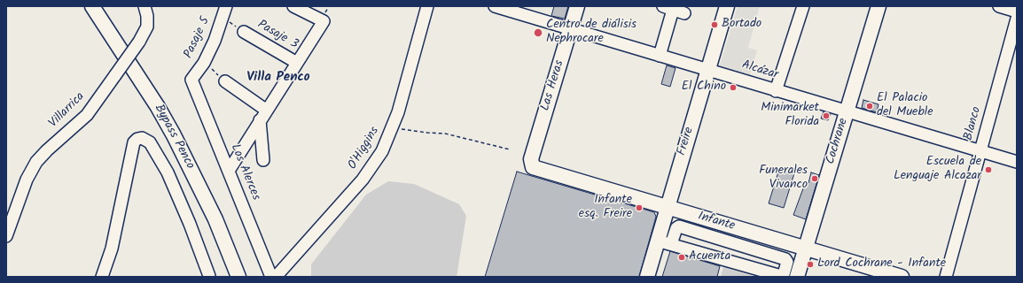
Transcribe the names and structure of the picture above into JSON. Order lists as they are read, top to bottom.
{
  "streets": {
    "main road": [
      "Las Heras",
      "Bypass Penco",
      "Freire",
      "Cochrane",
      "Infante"
    ],
    "street": [
      "Pasaje 3",
      "Pasaje 5",
      "Alcázar",
      "Villarrica",
      "Blanco",
      "O'Higgins",
      "Los Alerces"
    ]
  },
  "crossings": [
    ["Pasaje 5", "Los Alerces"],
    ["Alcázar", "Las Heras"],
    ["Alcázar", "Blanco"],
    ["Alcázar", "Freire"],
    ["Alcázar", "Cochrane"],
    ["Las Heras", "Infante"],
    ["Freire", "Infante"],
    ["Cochrane", "Infante"]
  ],
  "districts": ["Villa Penco"],
  "places": [
    "Bortado",
    "Centro de diálisis Nephrocare",
    "El Chino",
    "El Palacio del Mueble",
    "Minimarket Florida",
    "Escuela de Lenguaje Alcazar",
    "Funerales Vivanco",
    "Infante esq. Freire",
    "Acuenta",
    "Lord Cochrane - Infante"
  ]
}
